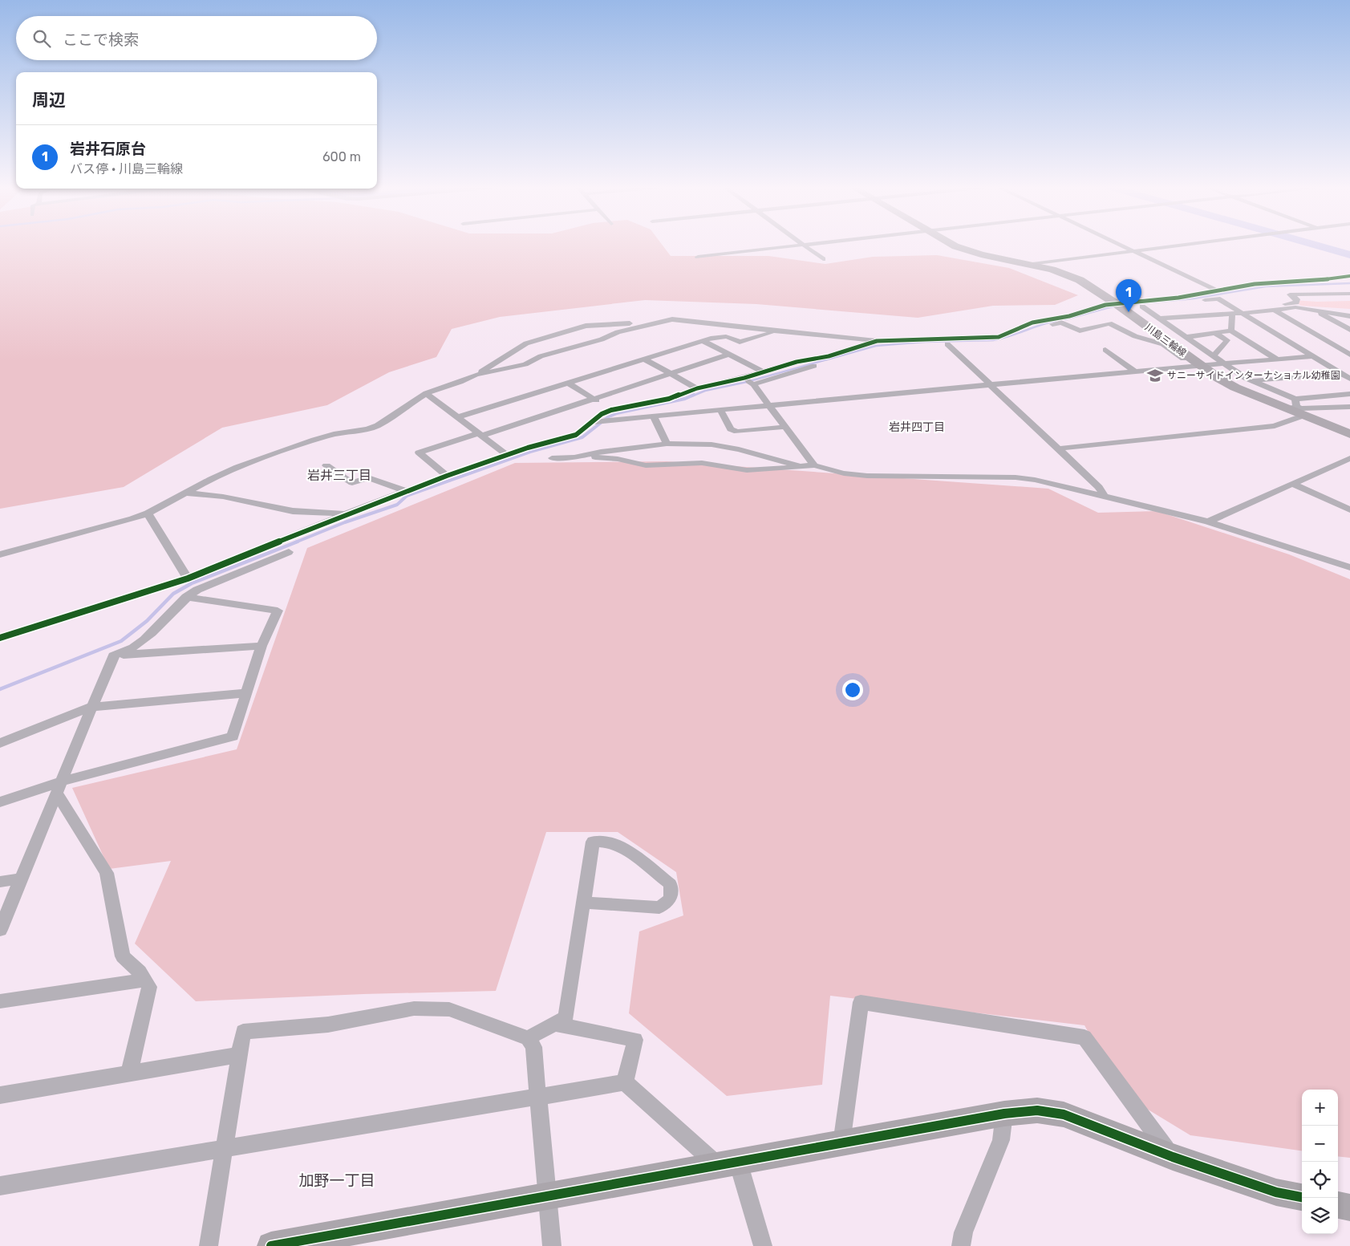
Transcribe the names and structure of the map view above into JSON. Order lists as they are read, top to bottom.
{
  "streets": {
    "main road": ["川島三輪線"]
  },
  "districts": ["岩井四丁目", "岩井三丁目", "加野一丁目"],
  "places": {
    "school or university": ["サニーサイドインターナショナル幼稚園"]
  },
  "page": {
    "search": "ここで検索",
    "heading": "周辺",
    "list": [
      {
        "mark": "1",
        "name": "岩井石原台",
        "note": "バス停 · 川島三輪線",
        "value": "600 m"
      }
    ],
    "pins": "1",
    "map_buttons": ["+", "−"]
  }
}
